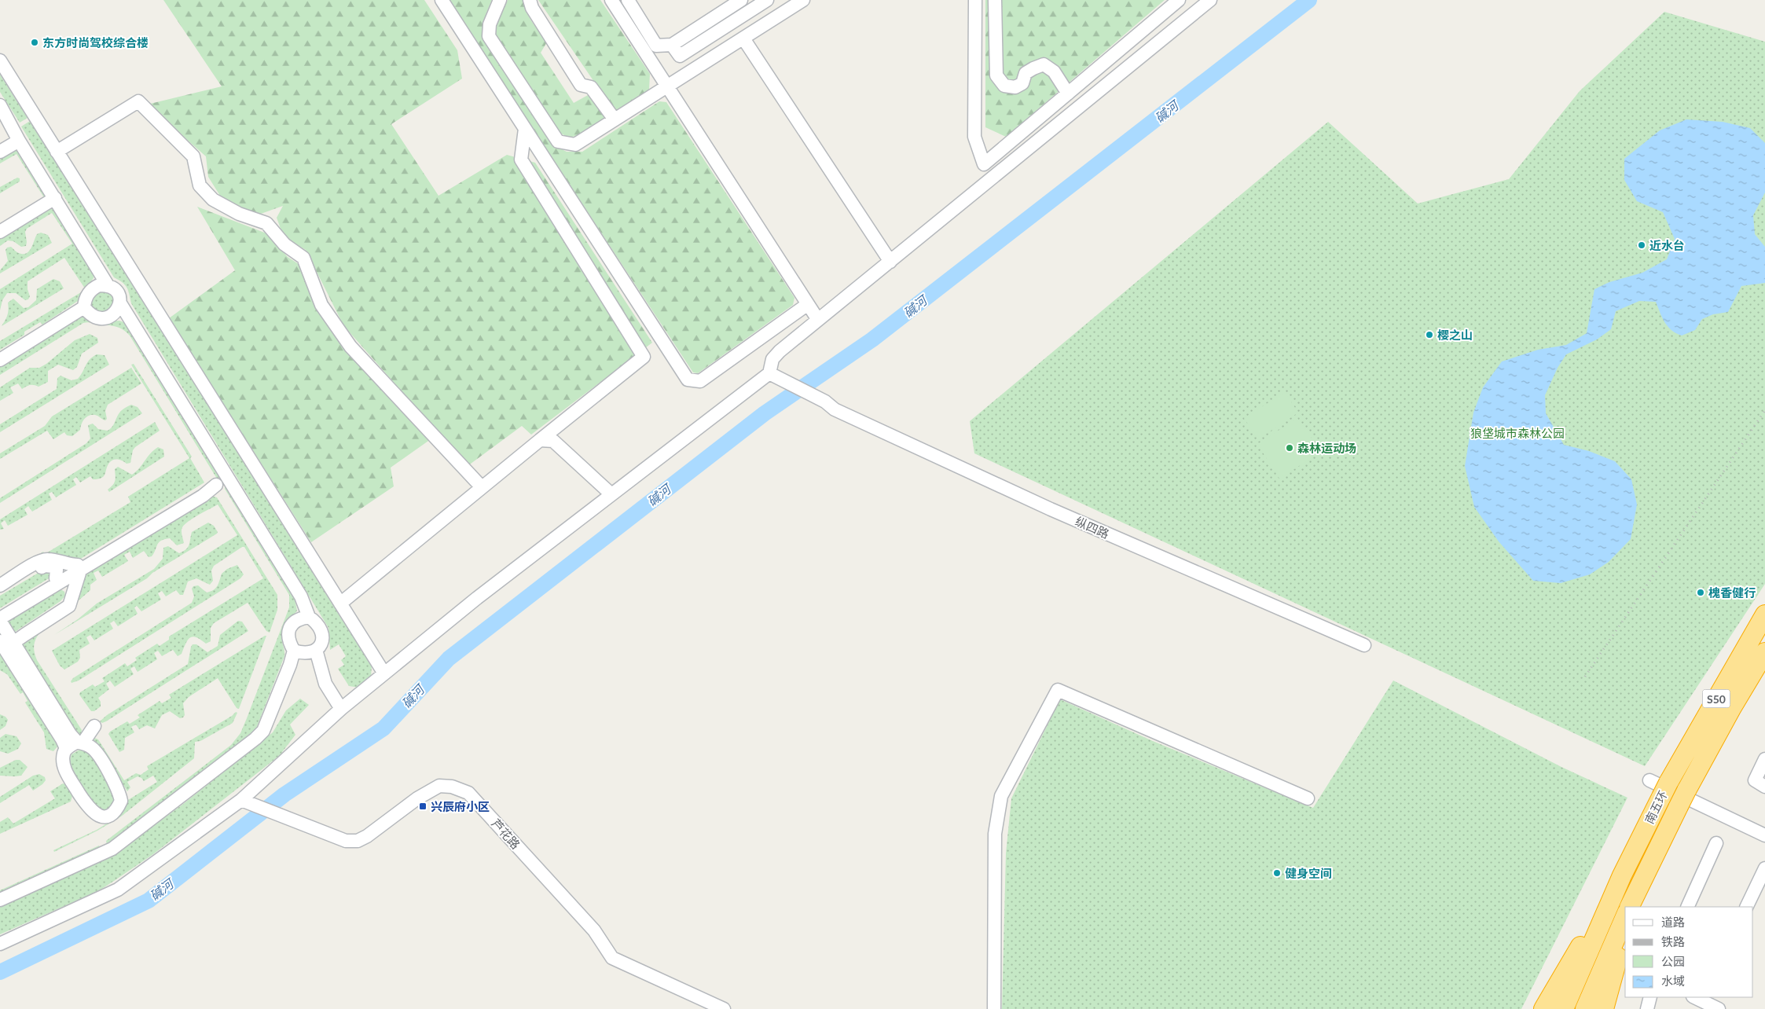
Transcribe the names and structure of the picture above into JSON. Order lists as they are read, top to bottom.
{
  "streets": {
    "highway": ["S50", "南五环"],
    "street": ["纵四路", "芦花路"]
  },
  "water": ["碱河"],
  "parks": ["狼垡城市森林公园"],
  "places": {
    "other": [
      "东方时尚驾校综合楼",
      "近水台",
      "樱之山",
      "森林运动场",
      "槐香健行",
      "健身空间"
    ],
    "transit": ["兴辰府小区"]
  },
  "legend": [
    "道路",
    "铁路",
    "公园",
    "水域"
  ]
}
